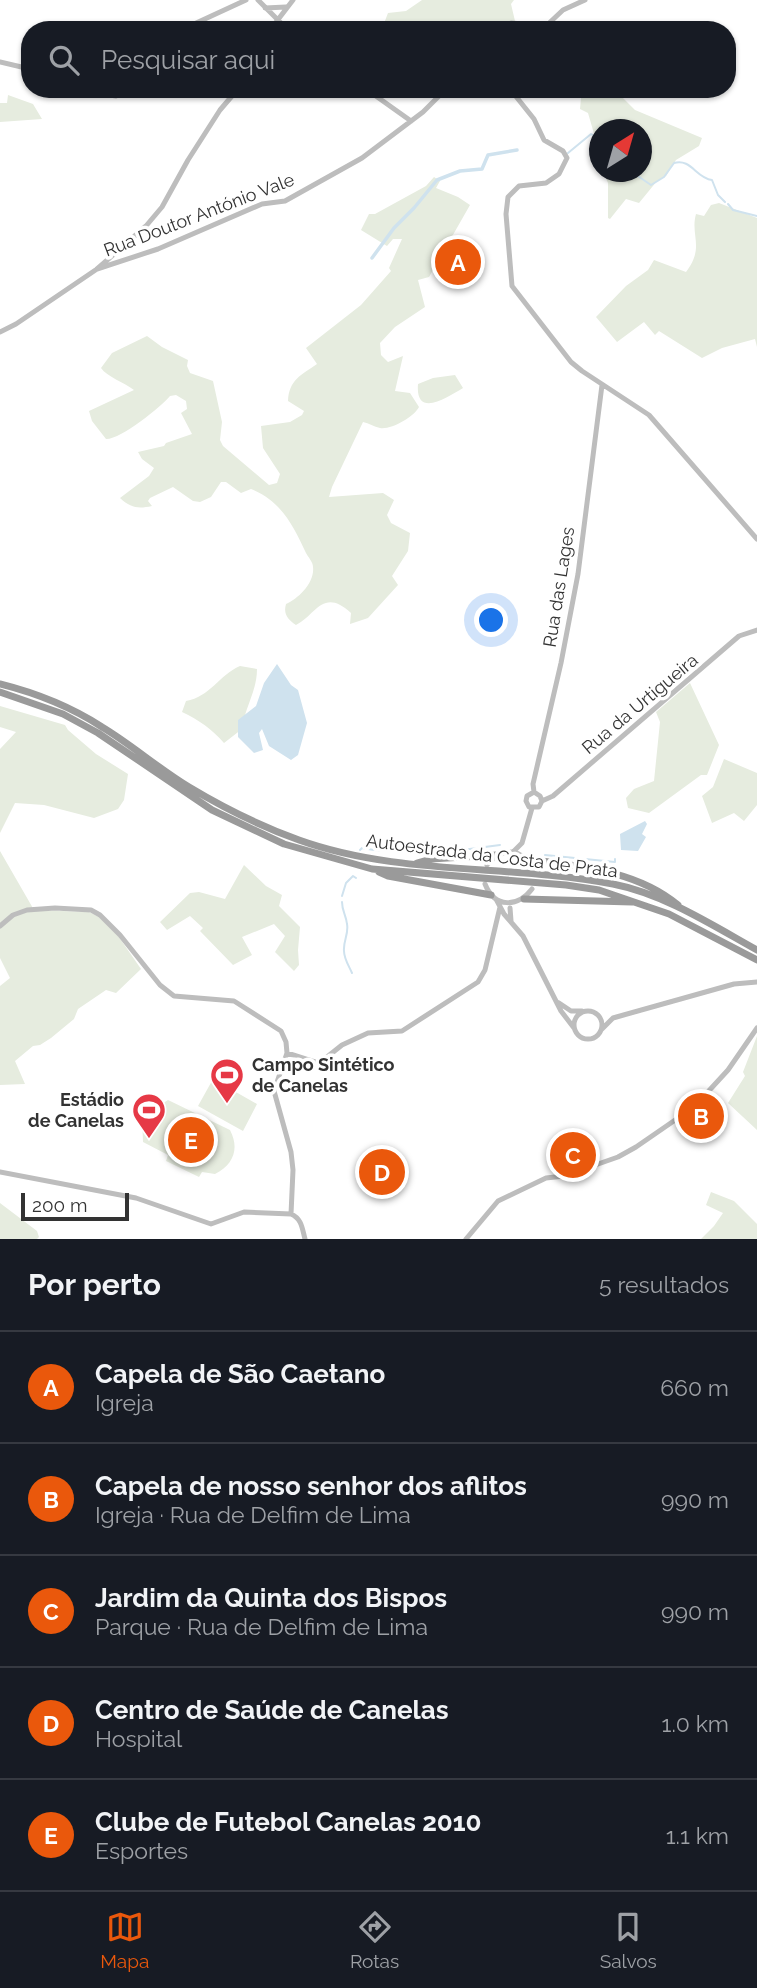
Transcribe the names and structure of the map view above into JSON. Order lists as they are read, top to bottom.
{
  "streets": {
    "highway": ["Autoestrada da Costa de Prata"],
    "main road": ["Rua Doutor António Vale", "Rua das Lages", "Rua da Urtigueira"]
  },
  "crossings": [
    ["Rua das Lages", "Rua da Urtigueira"]
  ],
  "places": {
    "sports": ["Campo Sintético de Canelas", "Estádio de Canelas"]
  },
  "scale_bar": "200 m",
  "north": "top right",
  "page": {
    "search": "Pesquisar aqui",
    "pins": [
      "A",
      "B",
      "E",
      "C",
      "D"
    ],
    "scale": "200 m",
    "heading": ["Por perto", "5 resultados"],
    "list": [
      {
        "mark": "A",
        "name": "Capela de São Caetano",
        "note": "Igreja",
        "value": "660 m"
      },
      {
        "mark": "B",
        "name": "Capela de nosso senhor dos aflitos",
        "note": "Igreja · Rua de Delfim de Lima",
        "value": "990 m"
      },
      {
        "mark": "C",
        "name": "Jardim da Quinta dos Bispos",
        "note": "Parque · Rua de Delfim de Lima",
        "value": "990 m"
      },
      {
        "mark": "D",
        "name": "Centro de Saúde de Canelas",
        "note": "Hospital",
        "value": "1.0 km"
      },
      {
        "mark": "E",
        "name": "Clube de Futebol Canelas 2010",
        "note": "Esportes",
        "value": "1.1 km"
      }
    ],
    "nav": ["Mapa", "Rotas", "Salvos"]
  }
}
